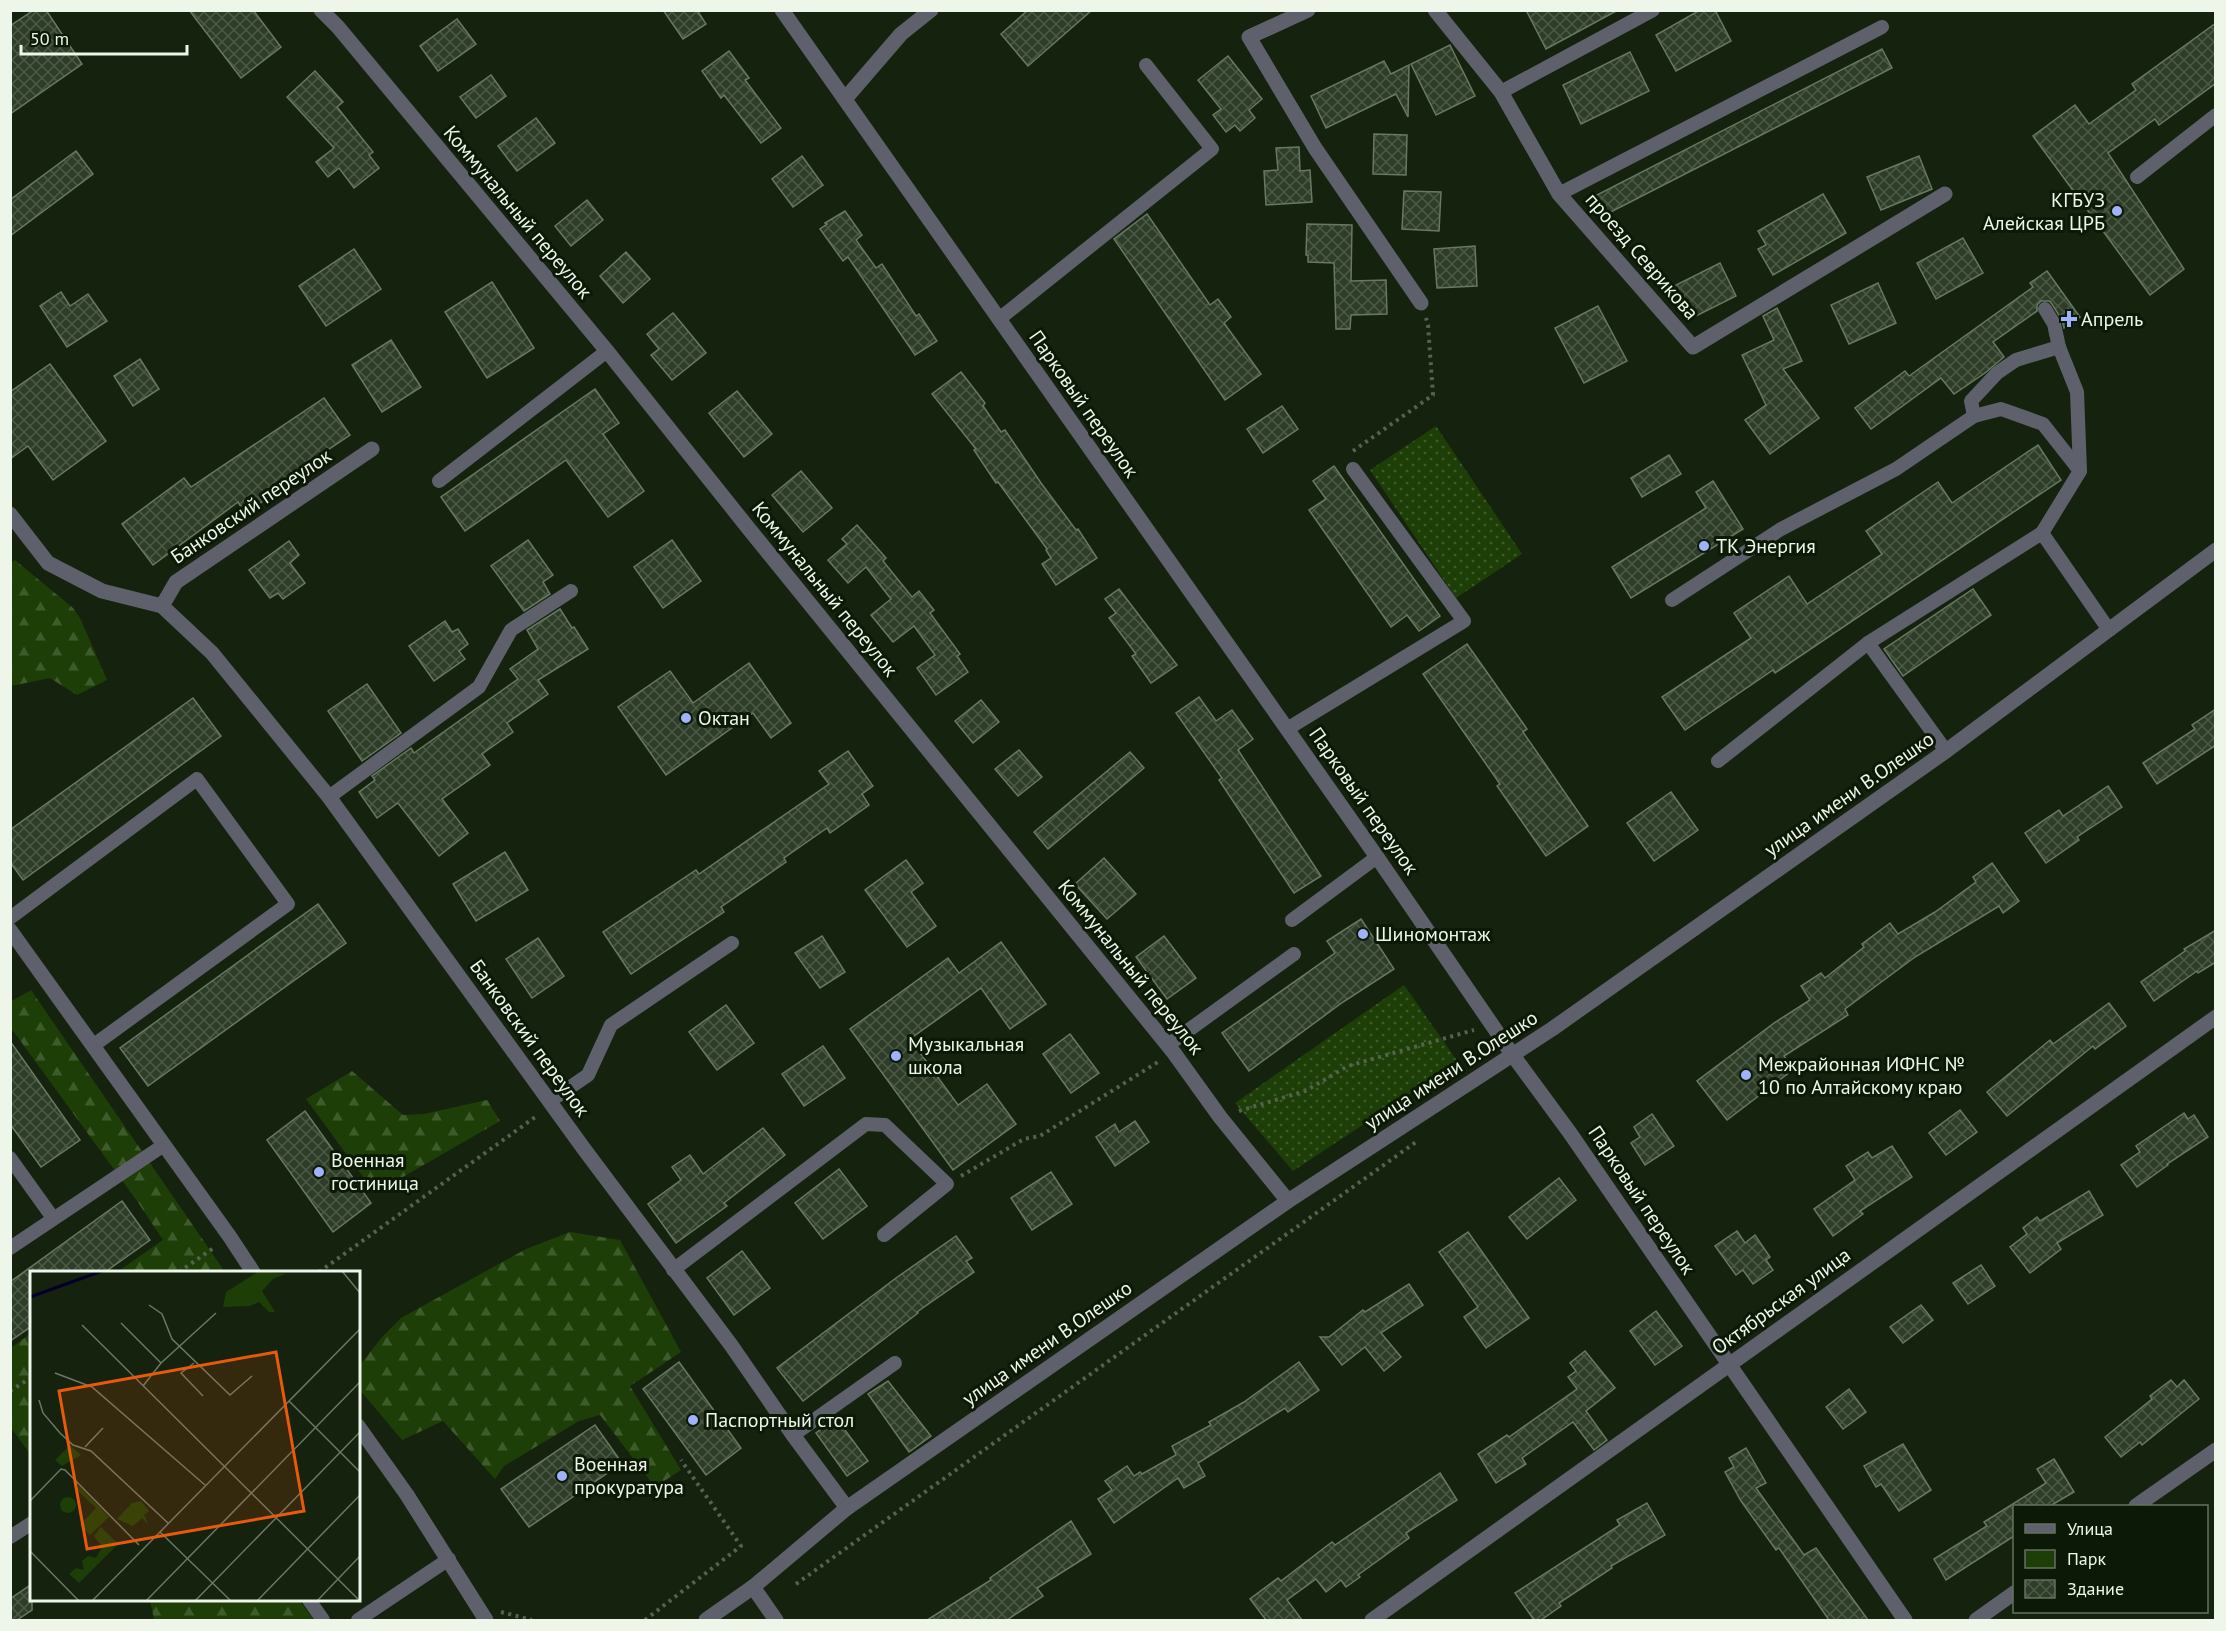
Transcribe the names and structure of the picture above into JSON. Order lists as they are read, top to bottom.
{
  "streets": {
    "street": [
      "Коммунальный переулок",
      "проезд Севрикова",
      "Парковый переулок",
      "Банковский переулок",
      "улица имени В.Олешко",
      "Октябрьская улица"
    ]
  },
  "crossings": [
    ["Коммунальный переулок", "улица имени В.Олешко"],
    ["Парковый переулок", "улица имени В.Олешко"],
    ["Парковый переулок", "Октябрьская улица"],
    ["Банковский переулок", "улица имени В.Олешко"]
  ],
  "places": {
    "other": [
      "КГБУЗ Алейская ЦРБ",
      "ТК Энергия",
      "Октан",
      "Шиномонтаж",
      "Музыкальная школа",
      "Межрайонная ИФНС № 10 по Алтайскому краю",
      "Военная гостиница",
      "Паспортный стол",
      "Военная прокуратура"
    ],
    "health": ["Апрель"]
  },
  "legend": ["Улица", "Парк", "Здание"],
  "scale_bar": "50 m"
}
